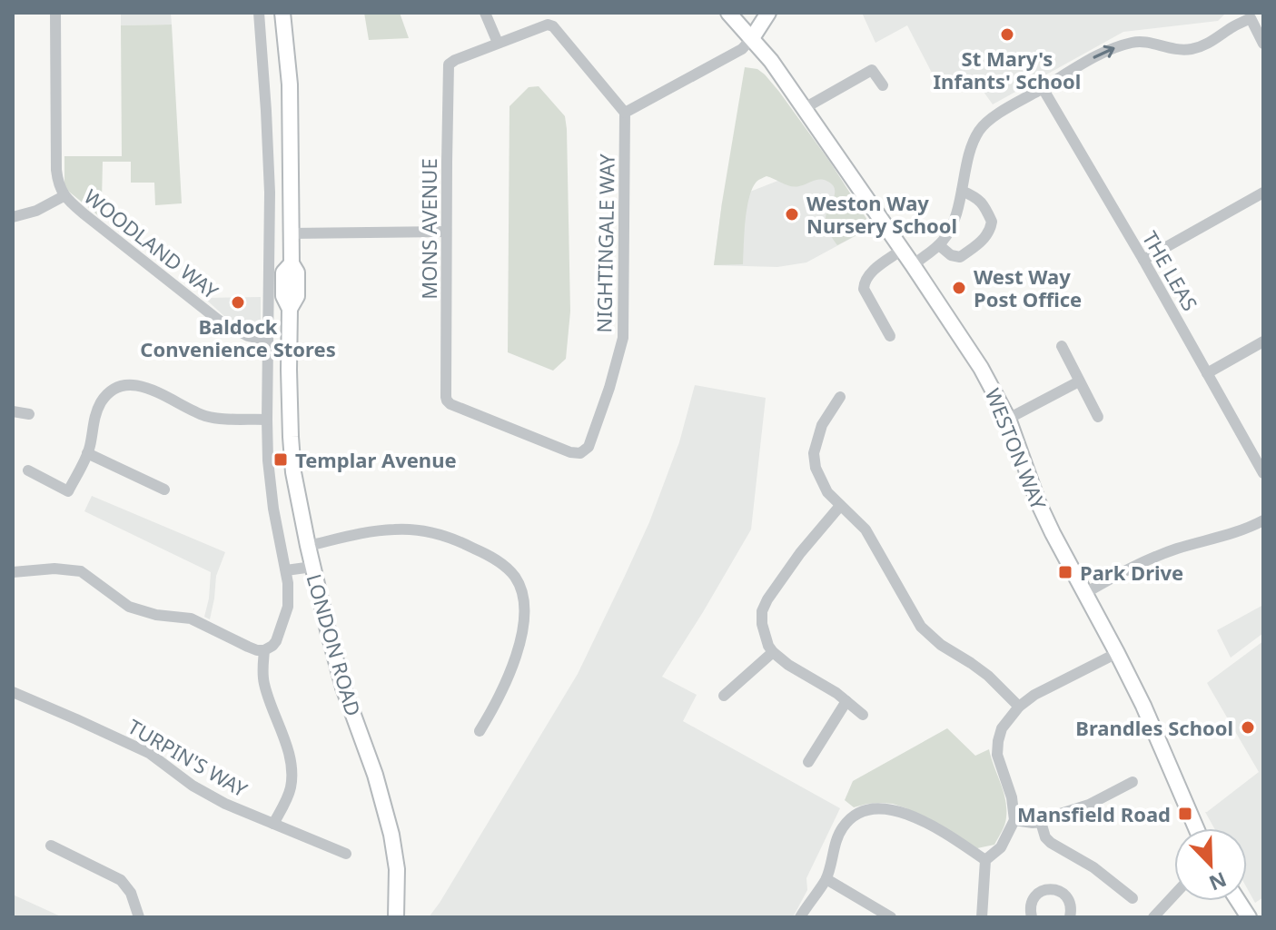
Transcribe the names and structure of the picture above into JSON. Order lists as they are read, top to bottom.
{
  "streets": {
    "street": [
      "MONS AVENUE",
      "WOODLAND WAY",
      "NIGHTINGALE WAY",
      "THE LEAS",
      "WESTON WAY",
      "LONDON ROAD",
      "TURPIN'S WAY"
    ]
  },
  "crossings": [
    ["MONS AVENUE", "NIGHTINGALE WAY"],
    ["WOODLAND WAY", "LONDON ROAD"]
  ],
  "places": {
    "other": [
      "St Mary's Infants' School",
      "Weston Way Nursery School",
      "West Way Post Office",
      "Baldock Convenience Stores",
      "Brandles School"
    ],
    "transit": ["Templar Avenue", "Park Drive", "Mansfield Road"]
  },
  "north": "bottom right"
}
